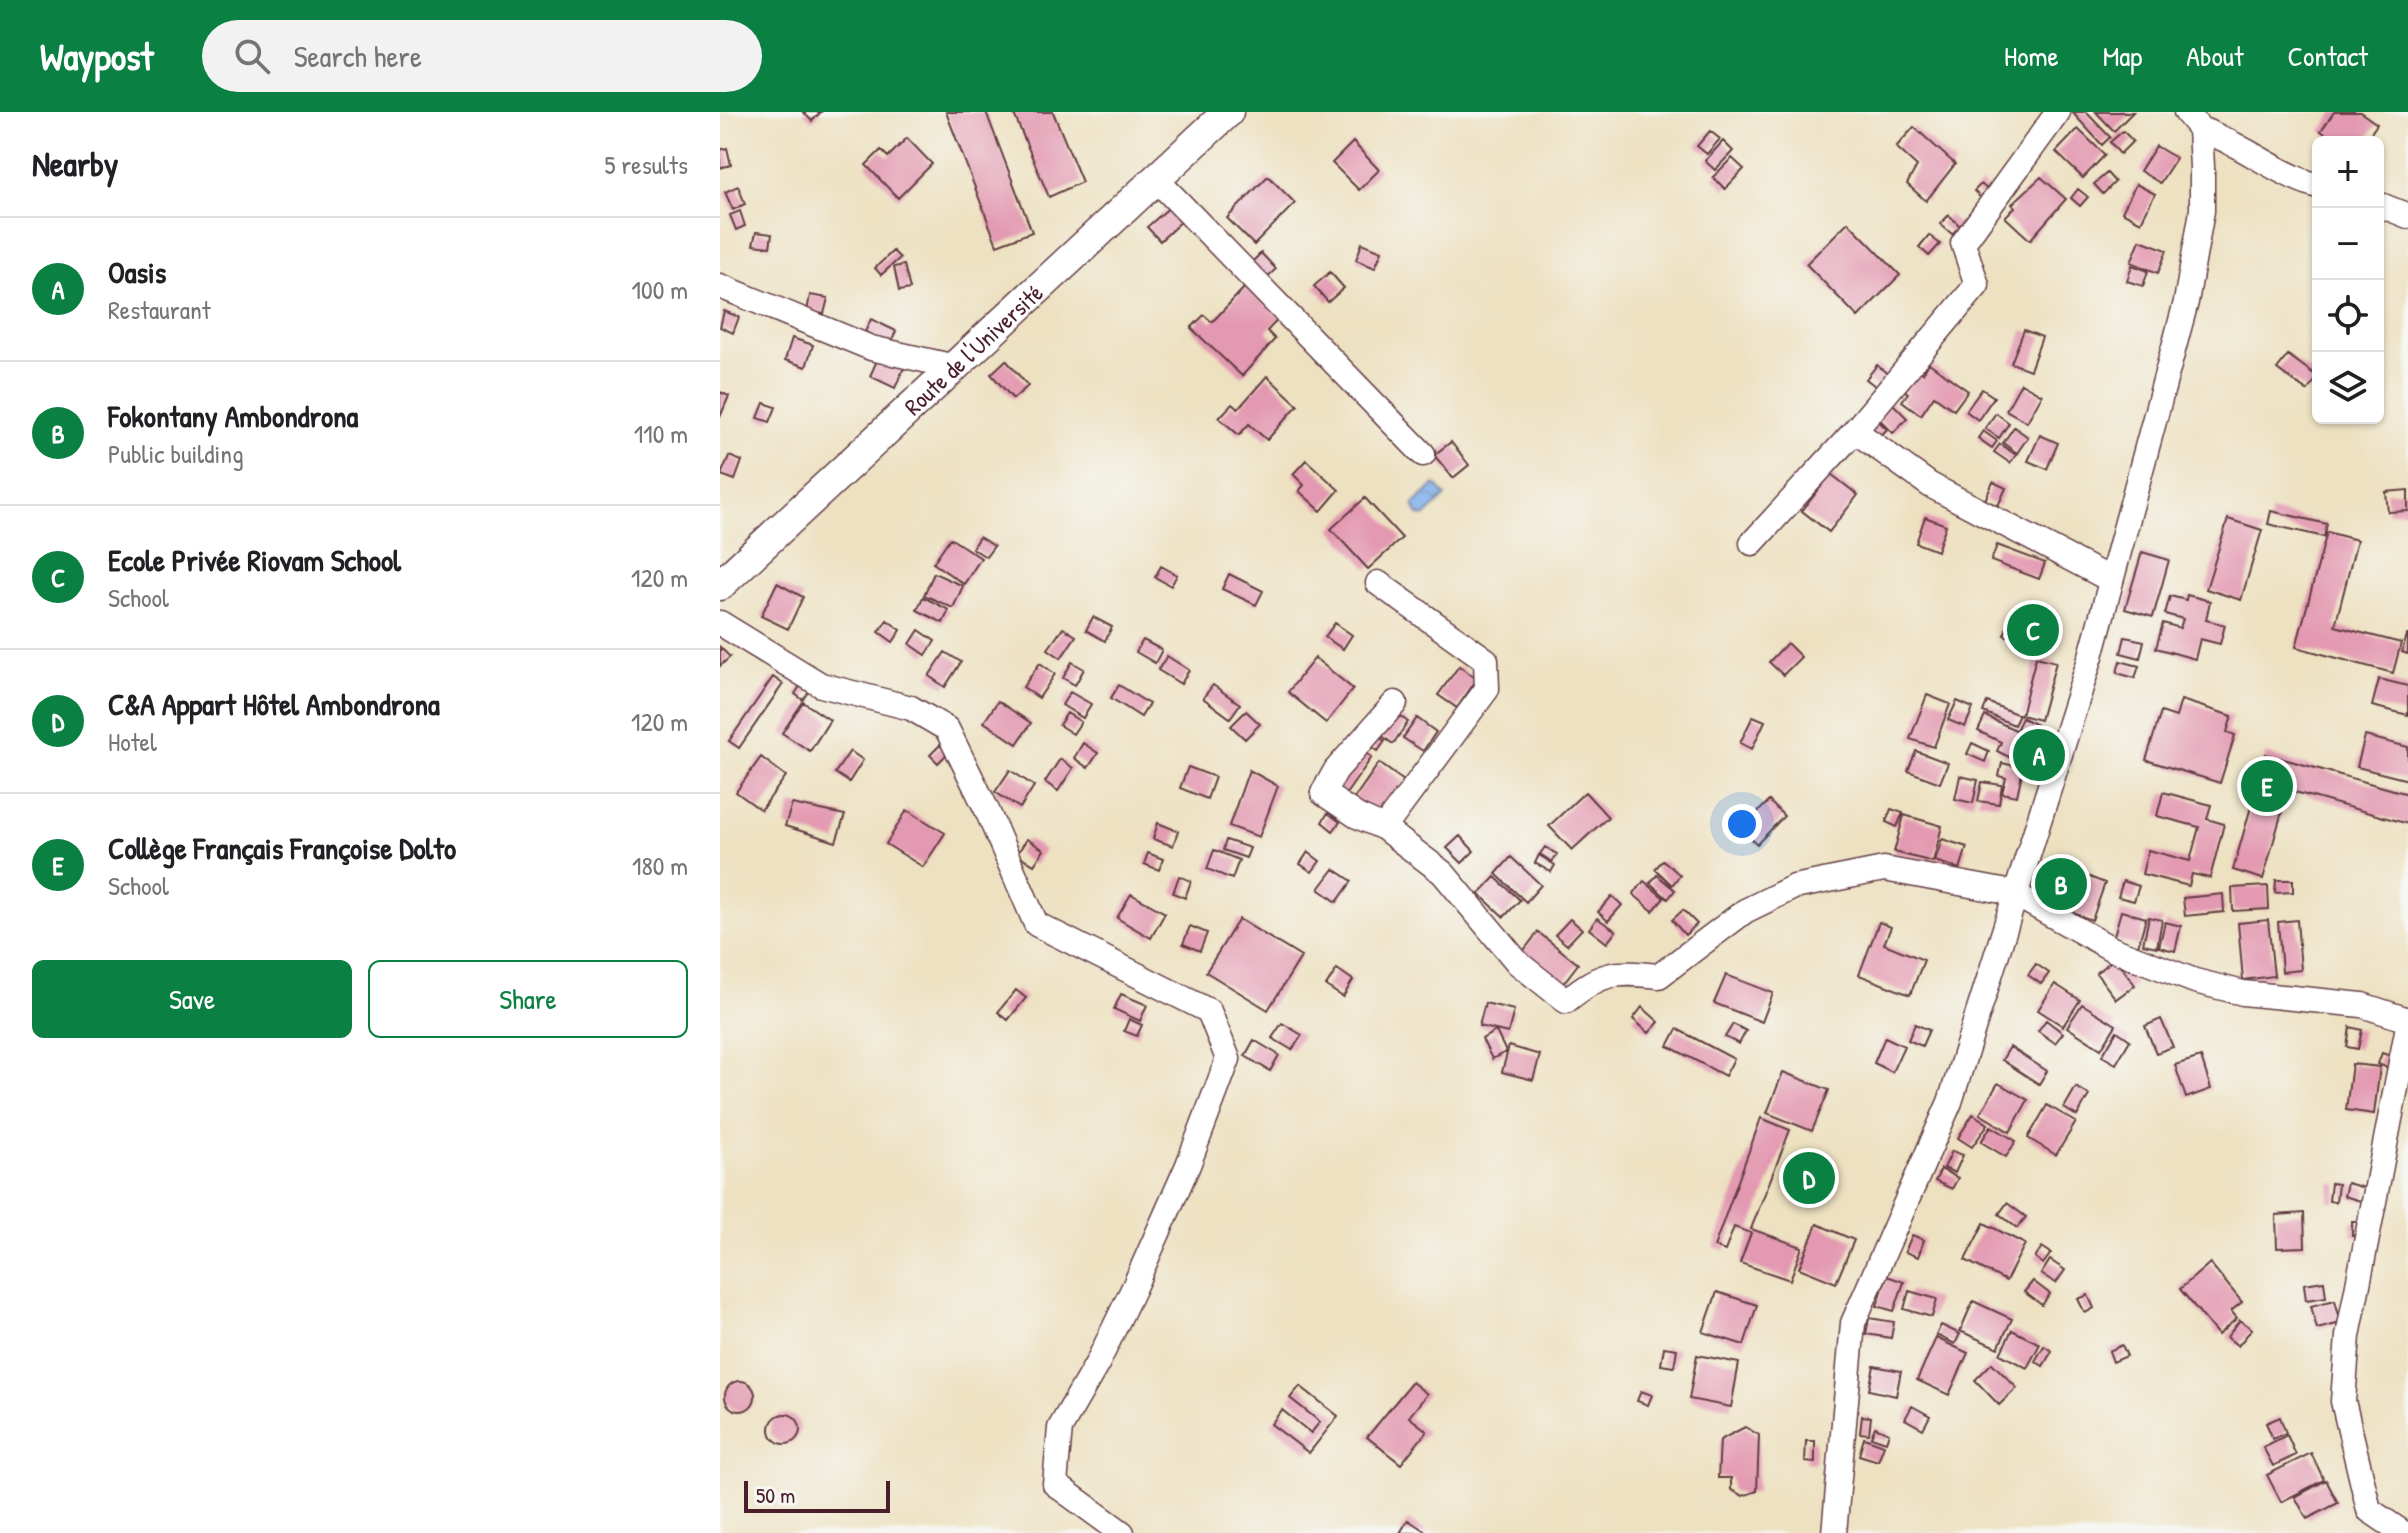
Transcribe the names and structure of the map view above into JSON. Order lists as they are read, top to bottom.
{
  "streets": {
    "street": ["Route de l'Université"]
  },
  "scale_bar": "50 m",
  "page": {
    "header": "Waypost",
    "search": "Search here",
    "nav": [
      "Home",
      "Map",
      "About",
      "Contact"
    ],
    "heading": ["Nearby", "5 results"],
    "map_buttons": ["+", "−"],
    "list": [
      {
        "mark": "A",
        "name": "Oasis",
        "note": "Restaurant",
        "value": "100 m"
      },
      {
        "mark": "B",
        "name": "Fokontany Ambondrona",
        "note": "Public building",
        "value": "110 m"
      },
      {
        "mark": "C",
        "name": "Ecole Privée Riovam School",
        "note": "School",
        "value": "120 m"
      },
      {
        "mark": "D",
        "name": "C&A Appart Hôtel Ambondrona",
        "note": "Hotel",
        "value": "120 m"
      },
      {
        "mark": "E",
        "name": "Collège Français Françoise Dolto",
        "note": "School",
        "value": "180 m"
      }
    ],
    "pins": [
      "C",
      "A",
      "E",
      "B",
      "D"
    ],
    "buttons": ["Save", "Share"],
    "scale": "50 m"
  }
}
